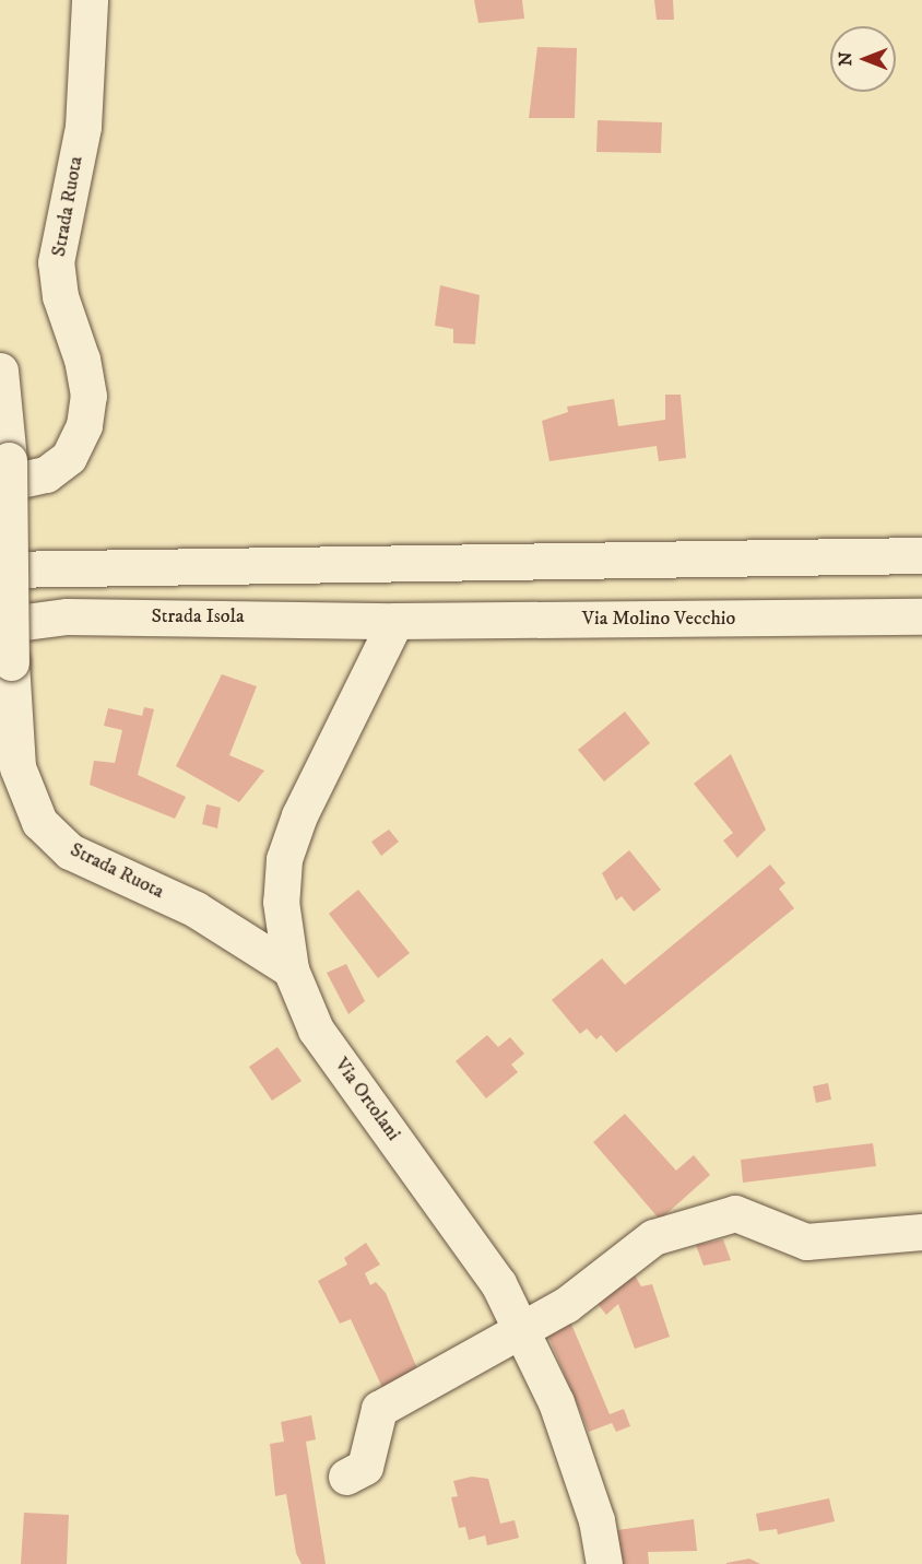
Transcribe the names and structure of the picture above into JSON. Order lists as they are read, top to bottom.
{
  "streets": {
    "street": [
      "Strada Ruota",
      "Strada Isola",
      "Via Molino Vecchio",
      "Via Ortolani"
    ]
  },
  "crossings": [
    ["Strada Ruota", "Via Ortolani"],
    ["Strada Isola", "Via Molino Vecchio"],
    ["Strada Isola", "Via Ortolani"],
    ["Via Molino Vecchio", "Via Ortolani"]
  ],
  "north": "left"
}
